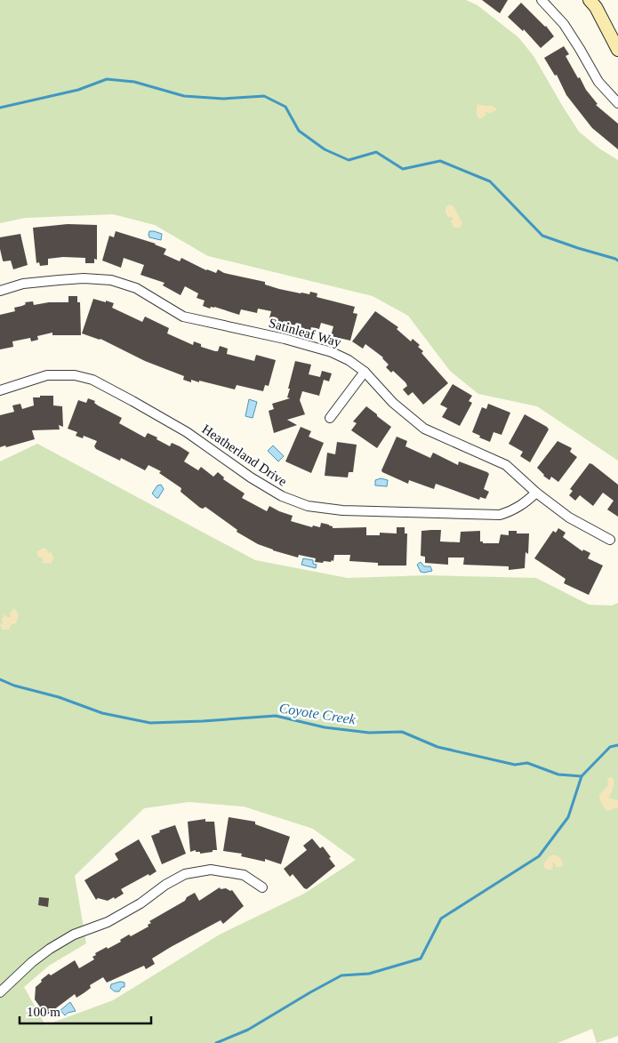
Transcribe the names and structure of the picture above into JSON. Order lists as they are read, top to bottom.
{
  "streets": {
    "street": ["Satinleaf Way", "Heatherland Drive"]
  },
  "crossings": [
    ["Satinleaf Way", "Heatherland Drive"]
  ],
  "water": ["Coyote Creek"],
  "scale_bar": "100 m"
}
